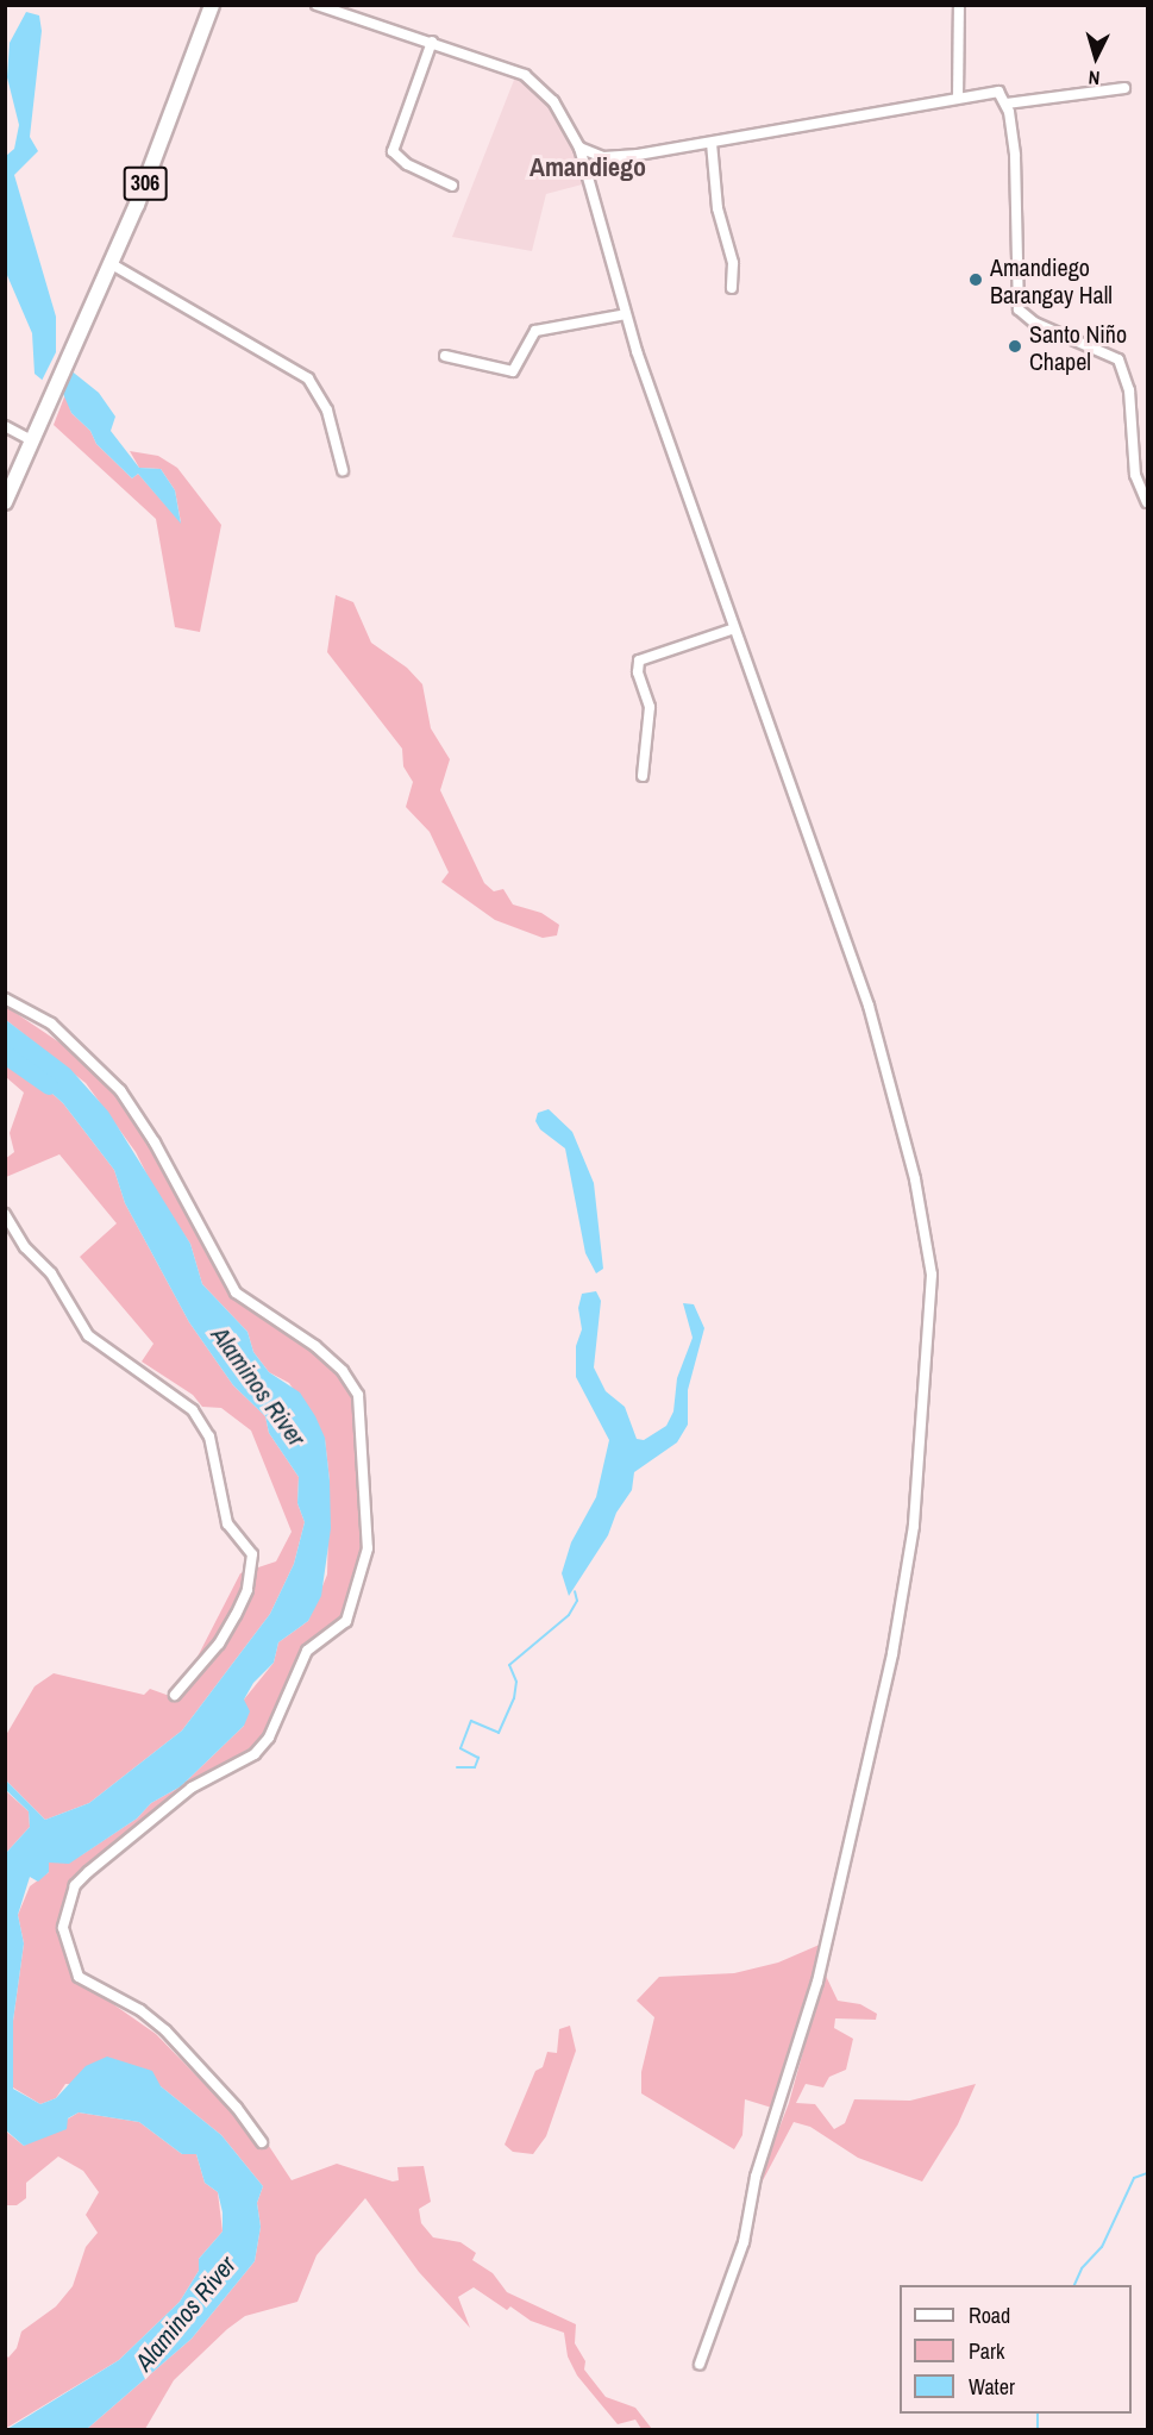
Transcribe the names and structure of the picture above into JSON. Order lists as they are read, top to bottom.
{
  "streets": {
    "main road": ["306"]
  },
  "districts": ["Amandiego"],
  "water": ["Alaminos River"],
  "places": ["Amandiego Barangay Hall", "Santo Niño Chapel"],
  "legend": ["Road", "Park", "Water"],
  "north": "bottom"
}
